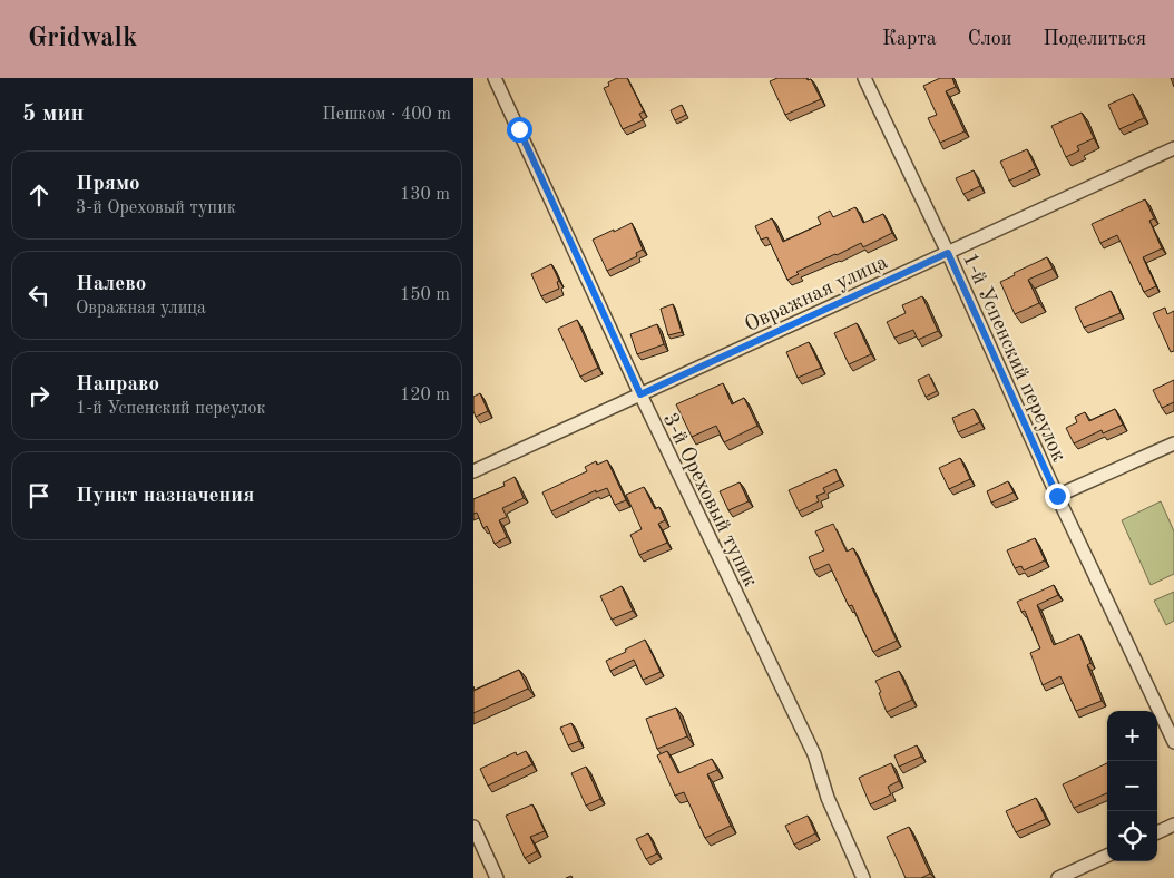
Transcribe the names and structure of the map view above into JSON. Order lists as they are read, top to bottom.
{
  "streets": {
    "street": ["Овражная улица", "1-й Успенский переулок", "3-й Ореховый тупик"]
  },
  "crossings": [
    ["Овражная улица", "1-й Успенский переулок"],
    ["Овражная улица", "3-й Ореховый тупик"]
  ],
  "page": {
    "header": "Gridwalk",
    "nav": ["Карта", "Слои", "Поделиться"],
    "heading": ["5 мин", "Пешком · 400 m"],
    "list": [
      ["Прямо", "3-й Ореховый тупик", "130 m"],
      ["Налево", "Овражная улица", "150 m"],
      ["Направо", "1-й Успенский переулок", "120 m"],
      "Пункт назначения"
    ],
    "map_buttons": ["+", "−"]
  }
}
